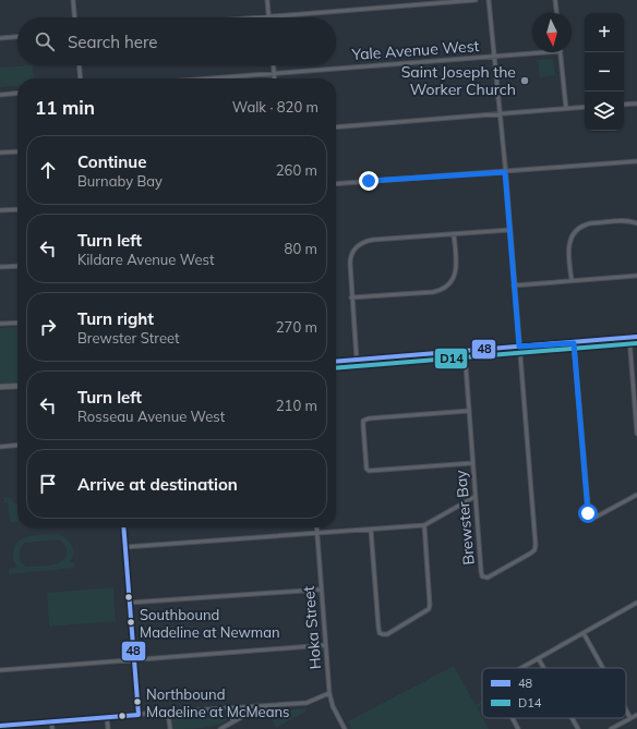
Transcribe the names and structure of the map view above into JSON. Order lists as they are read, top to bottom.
{
  "streets": {
    "street": ["Yale Avenue West", "Brewster Bay", "Hoka Street"]
  },
  "places": ["Saint Joseph the Worker Church", "Southbound Madeline at Newman", "Northbound Madeline at McMeans"],
  "lines": ["transit line 48", "transit line D14"],
  "legend": ["48", "D14"],
  "north": "bottom",
  "page": {
    "map_buttons": ["+", "−"],
    "search": "Search here",
    "heading": ["11 min", "Walk · 820 m"],
    "list": [
      ["Continue", "Burnaby Bay", "260 m"],
      ["Turn left", "Kildare Avenue West", "80 m"],
      ["Turn right", "Brewster Street", "270 m"],
      ["Turn left", "Rosseau Avenue West", "210 m"],
      "Arrive at destination"
    ]
  }
}
